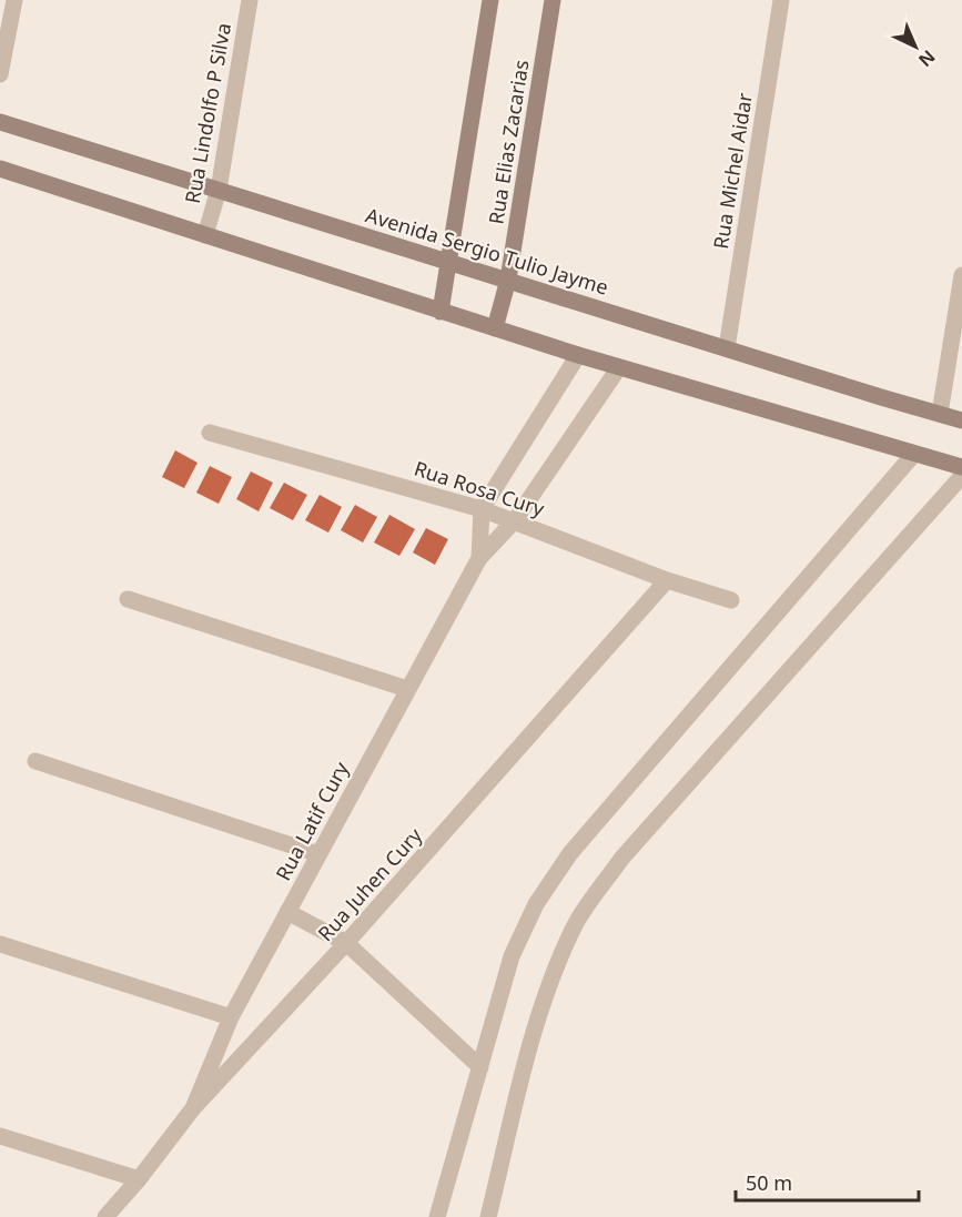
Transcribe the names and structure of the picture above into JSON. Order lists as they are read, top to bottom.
{
  "streets": {
    "street": [
      "Rua Lindolfo P Silva",
      "Rua Elias Zacarias",
      "Rua Michel Aidar",
      "Avenida Sergio Tulio Jayme",
      "Rua Rosa Cury",
      "Rua Latif Cury",
      "Rua Juhen Cury"
    ]
  },
  "crossings": [
    ["Rua Lindolfo P Silva", "Avenida Sergio Tulio Jayme"],
    ["Rua Elias Zacarias", "Avenida Sergio Tulio Jayme"],
    ["Rua Michel Aidar", "Avenida Sergio Tulio Jayme"],
    ["Rua Rosa Cury", "Rua Latif Cury"],
    ["Rua Rosa Cury", "Rua Juhen Cury"],
    ["Rua Latif Cury", "Rua Juhen Cury"]
  ],
  "scale_bar": "50 m",
  "north": "bottom right"
}
